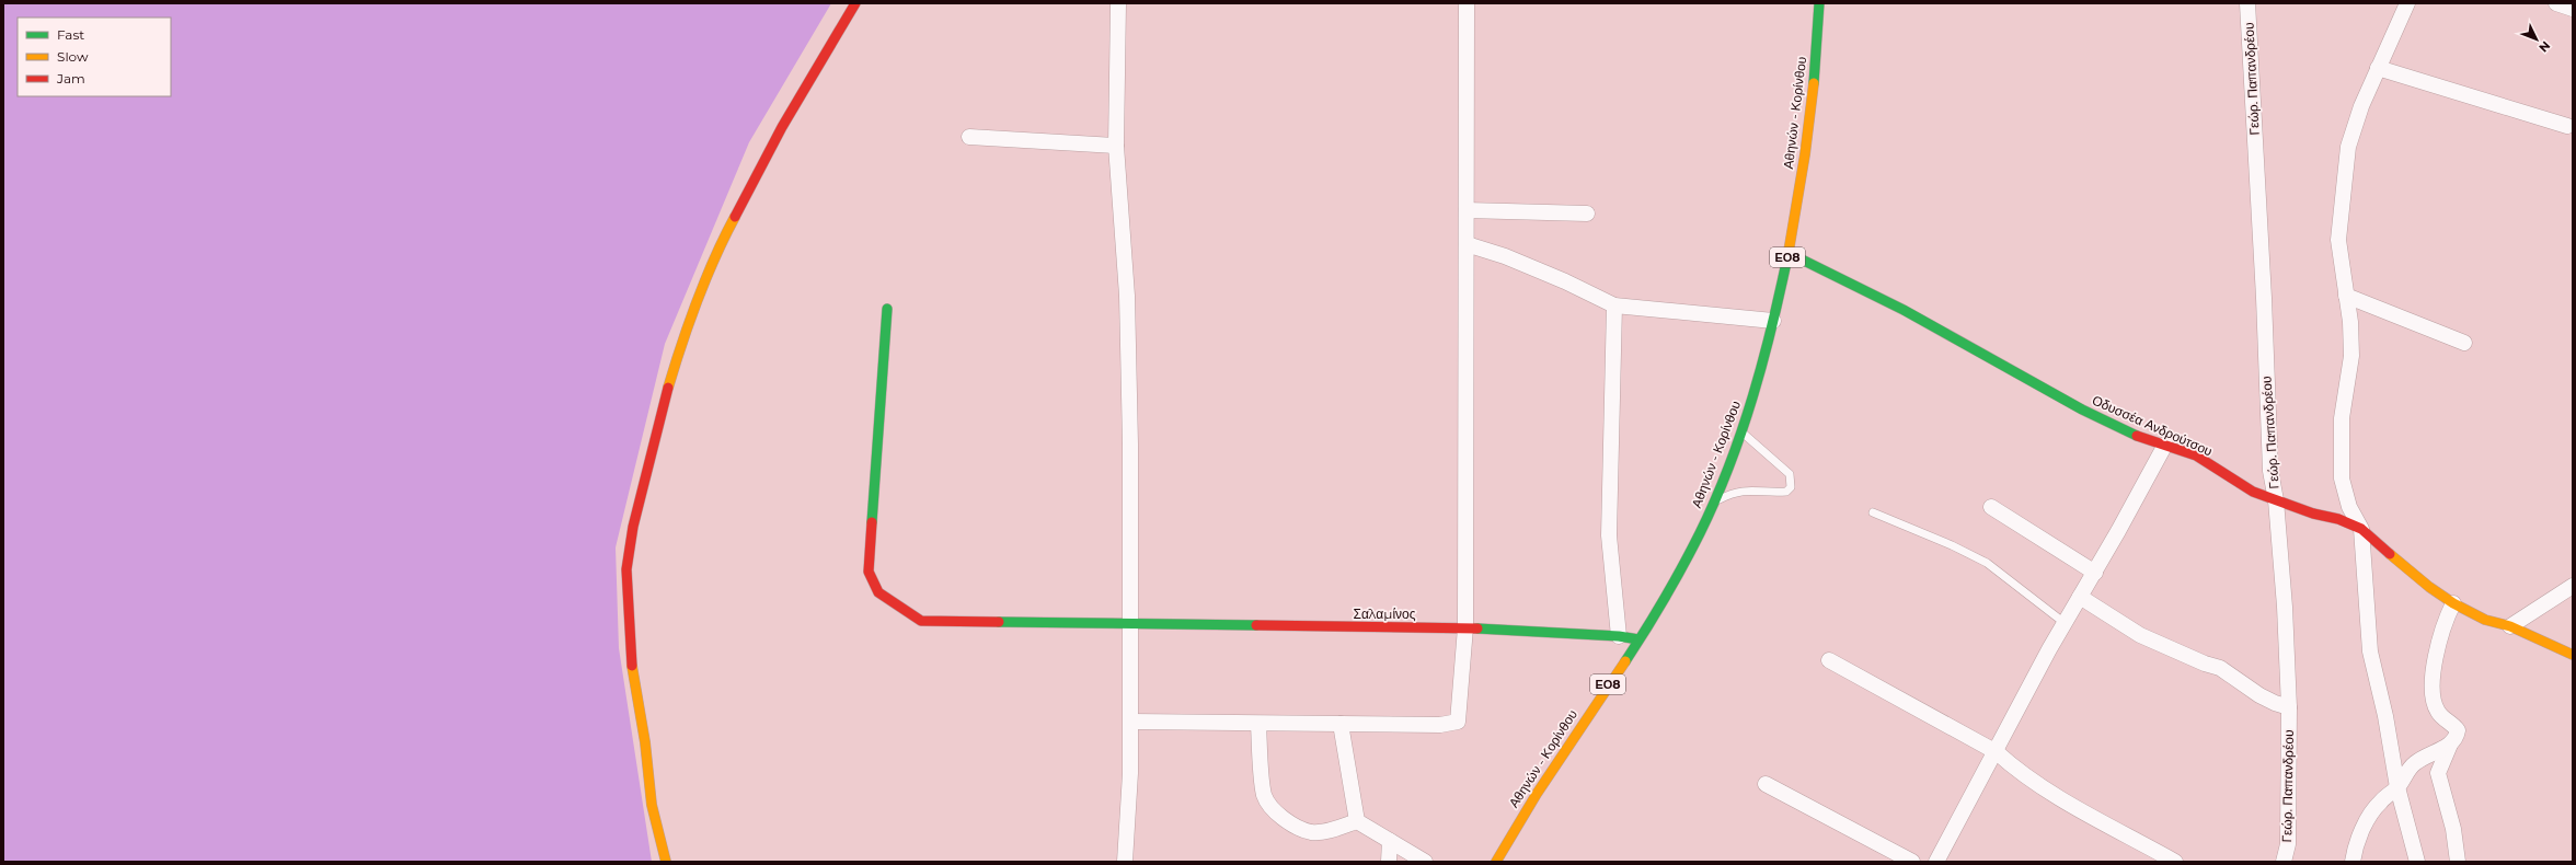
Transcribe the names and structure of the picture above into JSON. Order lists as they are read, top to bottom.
{
  "streets": {
    "street": [
      "Γεώρ. Παπανδρέου",
      "Αθηνών - Κορίνθου",
      "ΕΟ8",
      "Οδυσσέα Ανδρούτσου",
      "Σαλαμίνος"
    ]
  },
  "crossings": [
    ["Γεώρ. Παπανδρέου", "Οδυσσέα Ανδρούτσου"],
    ["Αθηνών - Κορίνθου", "Οδυσσέα Ανδρούτσου"],
    ["Αθηνών - Κορίνθου", "Σαλαμίνος"]
  ],
  "legend": ["Fast", "Slow", "Jam"],
  "north": "bottom right"
}
